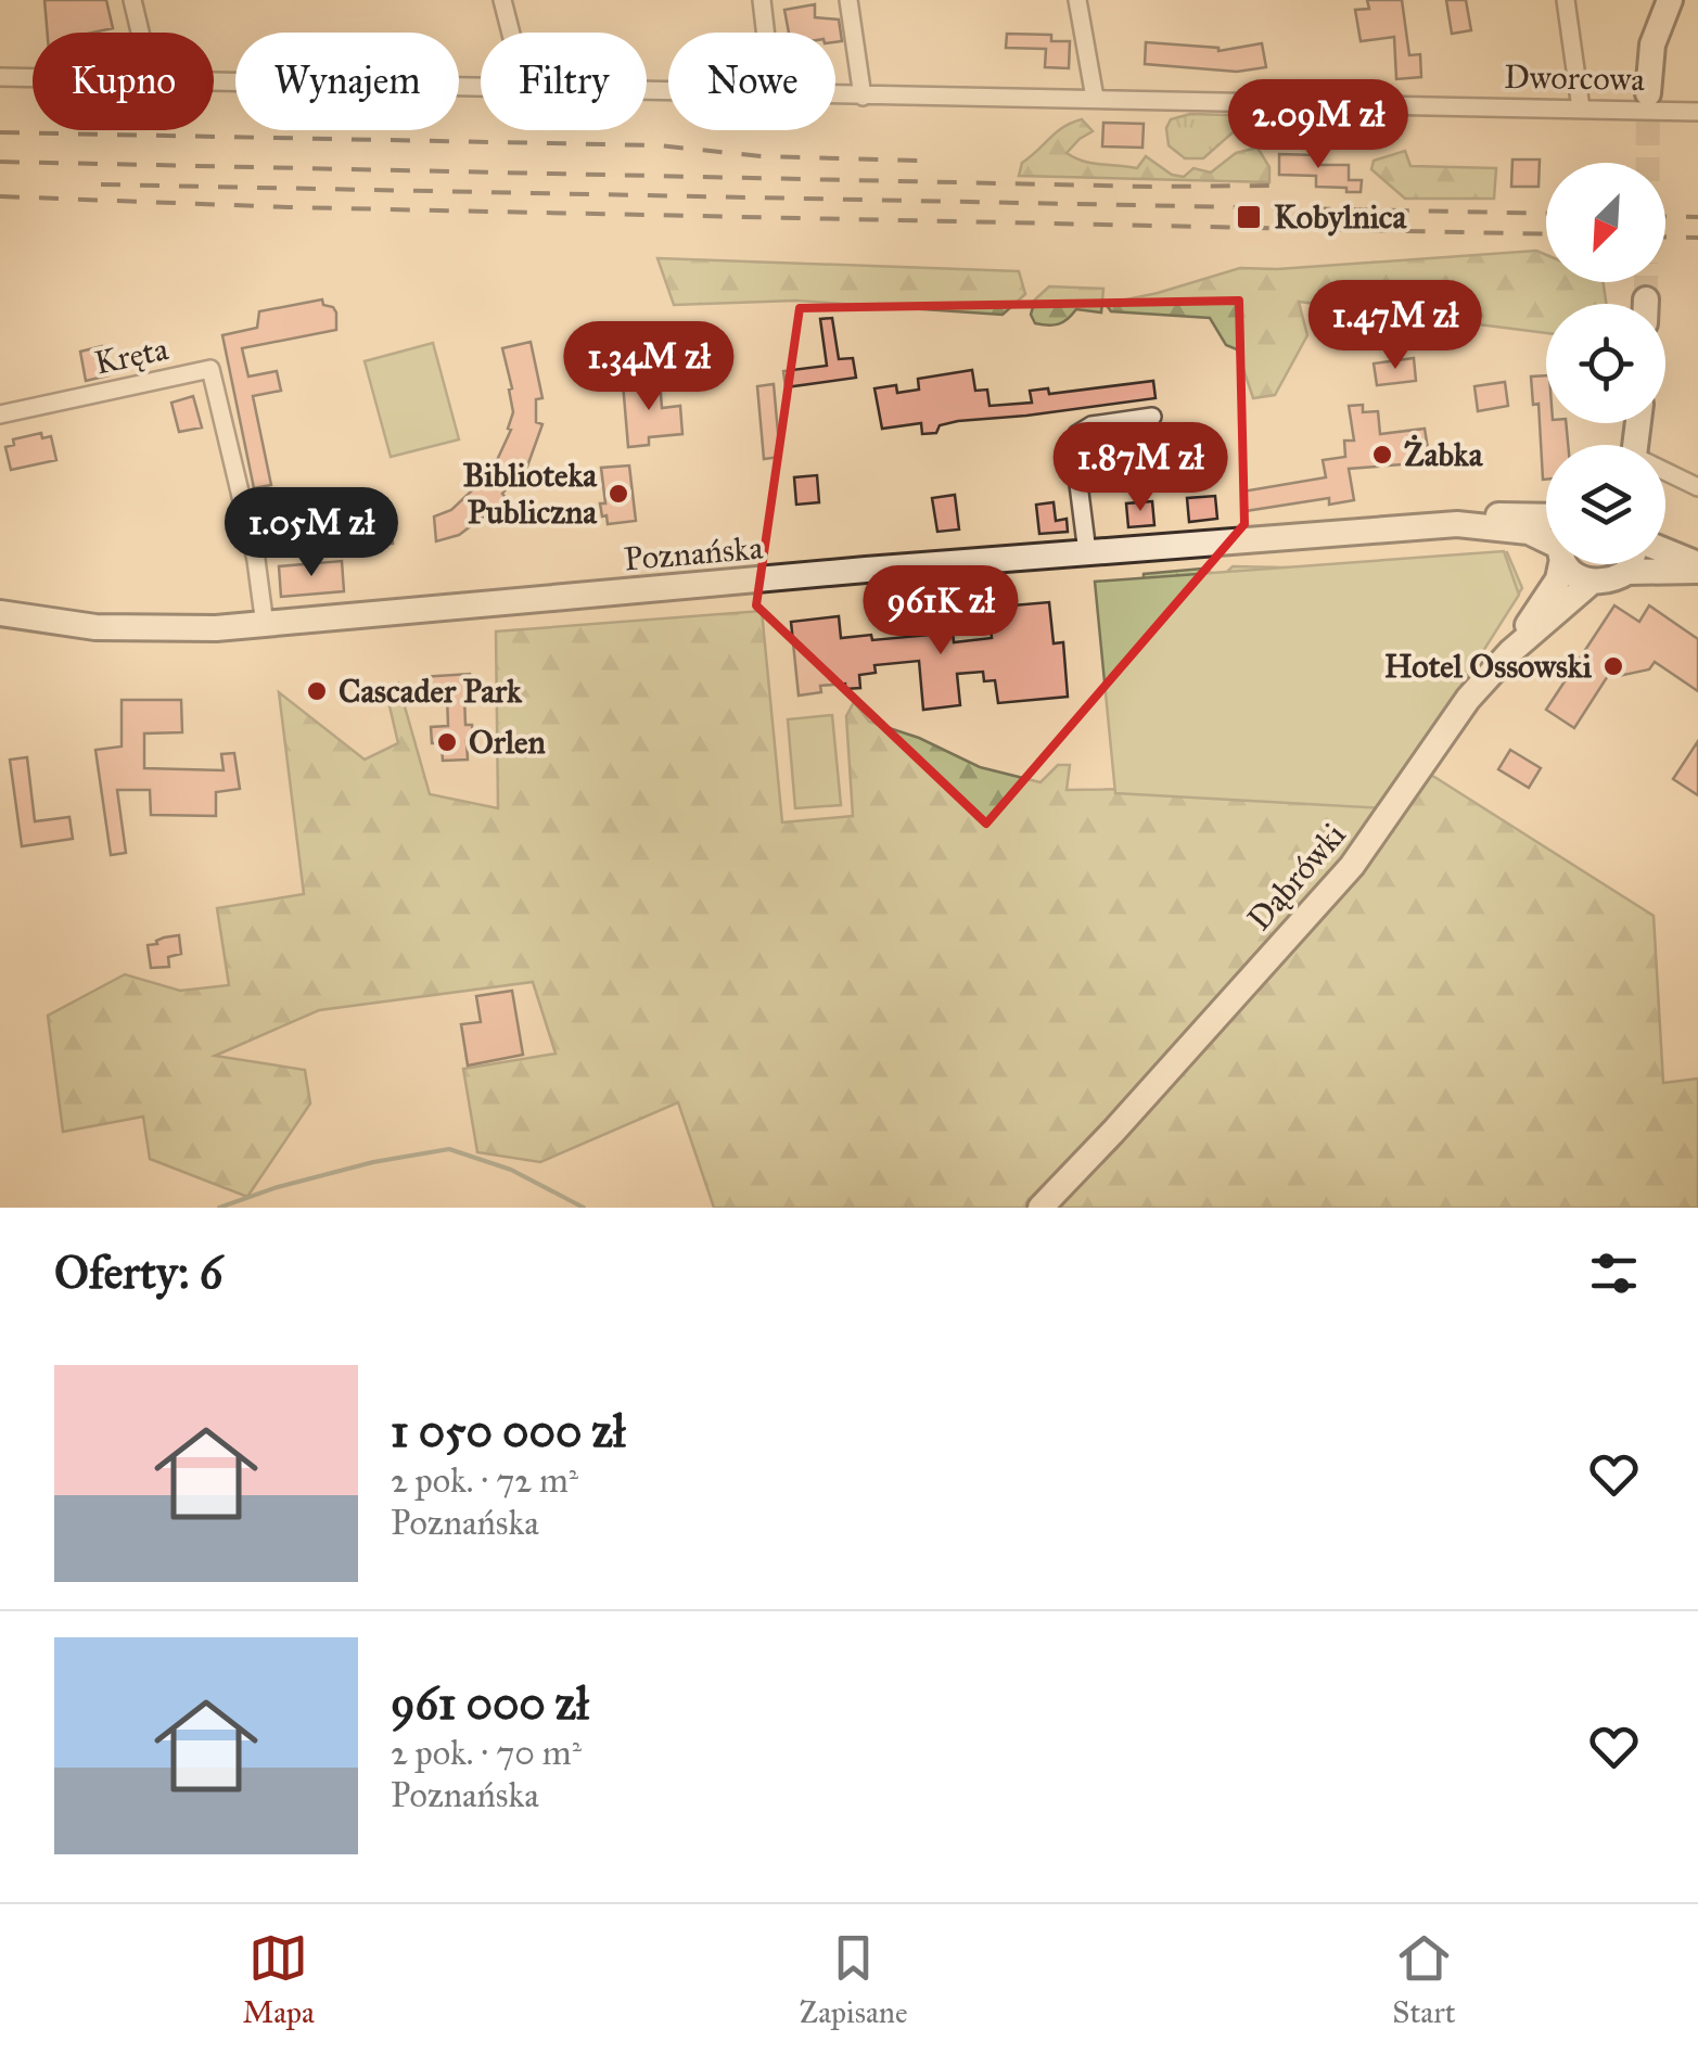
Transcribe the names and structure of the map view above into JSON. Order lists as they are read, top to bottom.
{
  "streets": {
    "main road": ["Poznańska", "Dąbrówki"],
    "street": ["Dworcowa", "Kręta"]
  },
  "crossings": [
    ["Kręta", "Poznańska"]
  ],
  "places": {
    "transit": ["Kobylnica"],
    "other": [
      "Żabka",
      "Biblioteka Publiczna",
      "Hotel Ossowski",
      "Cascader Park",
      "Orlen"
    ]
  },
  "north": "bottom left",
  "page": {
    "chip": [
      "Kupno",
      "Wynajem",
      "Filtry",
      "Nowe"
    ],
    "price": [
      "2.09M zł",
      "1.47M zł",
      "1.34M zł",
      "1.87M zł",
      "1.05M zł",
      "961K zł"
    ],
    "heading": "Oferty: 6",
    "list": [
      {
        "name": "1 050 000 zł",
        "note": "2 pok. · 72 m² · Poznańska"
      },
      {
        "name": "961 000 zł",
        "note": "2 pok. · 70 m² · Poznańska"
      }
    ],
    "tabs": ["Mapa", "Zapisane", "Start"]
  }
}
